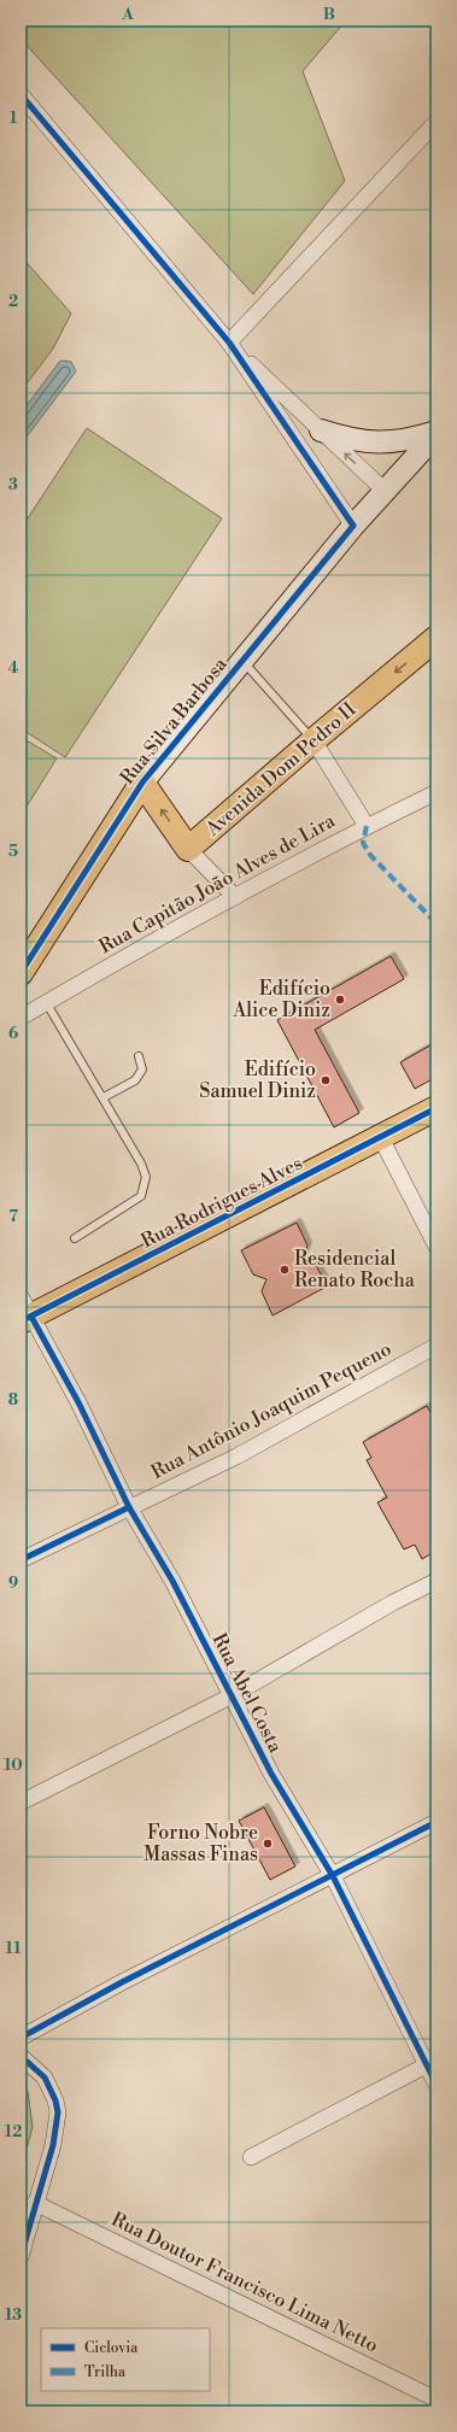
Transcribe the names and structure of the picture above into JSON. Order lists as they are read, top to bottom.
{
  "streets": {
    "main road": ["Rua Silva Barbosa", "Avenida Dom Pedro II", "Rua Rodrigues Alves"],
    "street": [
      "Rua Capitão João Alves de Lira",
      "Rua Antônio Joaquim Pequeno",
      "Rua Abel Costa",
      "Rua Doutor Francisco Lima Netto"
    ]
  },
  "crossings": [
    ["Rua Silva Barbosa", "Avenida Dom Pedro II"],
    ["Rua Rodrigues Alves", "Rua Abel Costa"],
    ["Rua Antônio Joaquim Pequeno", "Rua Abel Costa"]
  ],
  "places": [
    "Edifício Alice Diniz",
    "Edifício Samuel Diniz",
    "Residencial Renato Rocha",
    "Forno Nobre Massas Finas"
  ],
  "legend": ["Ciclovia", "Trilha"],
  "grid": {
    "columns": ["A", "B"],
    "rows": [
      "1",
      "2",
      "3",
      "4",
      "5",
      "6",
      "7",
      "8",
      "9",
      "10",
      "11",
      "12",
      "13"
    ]
  }
}
